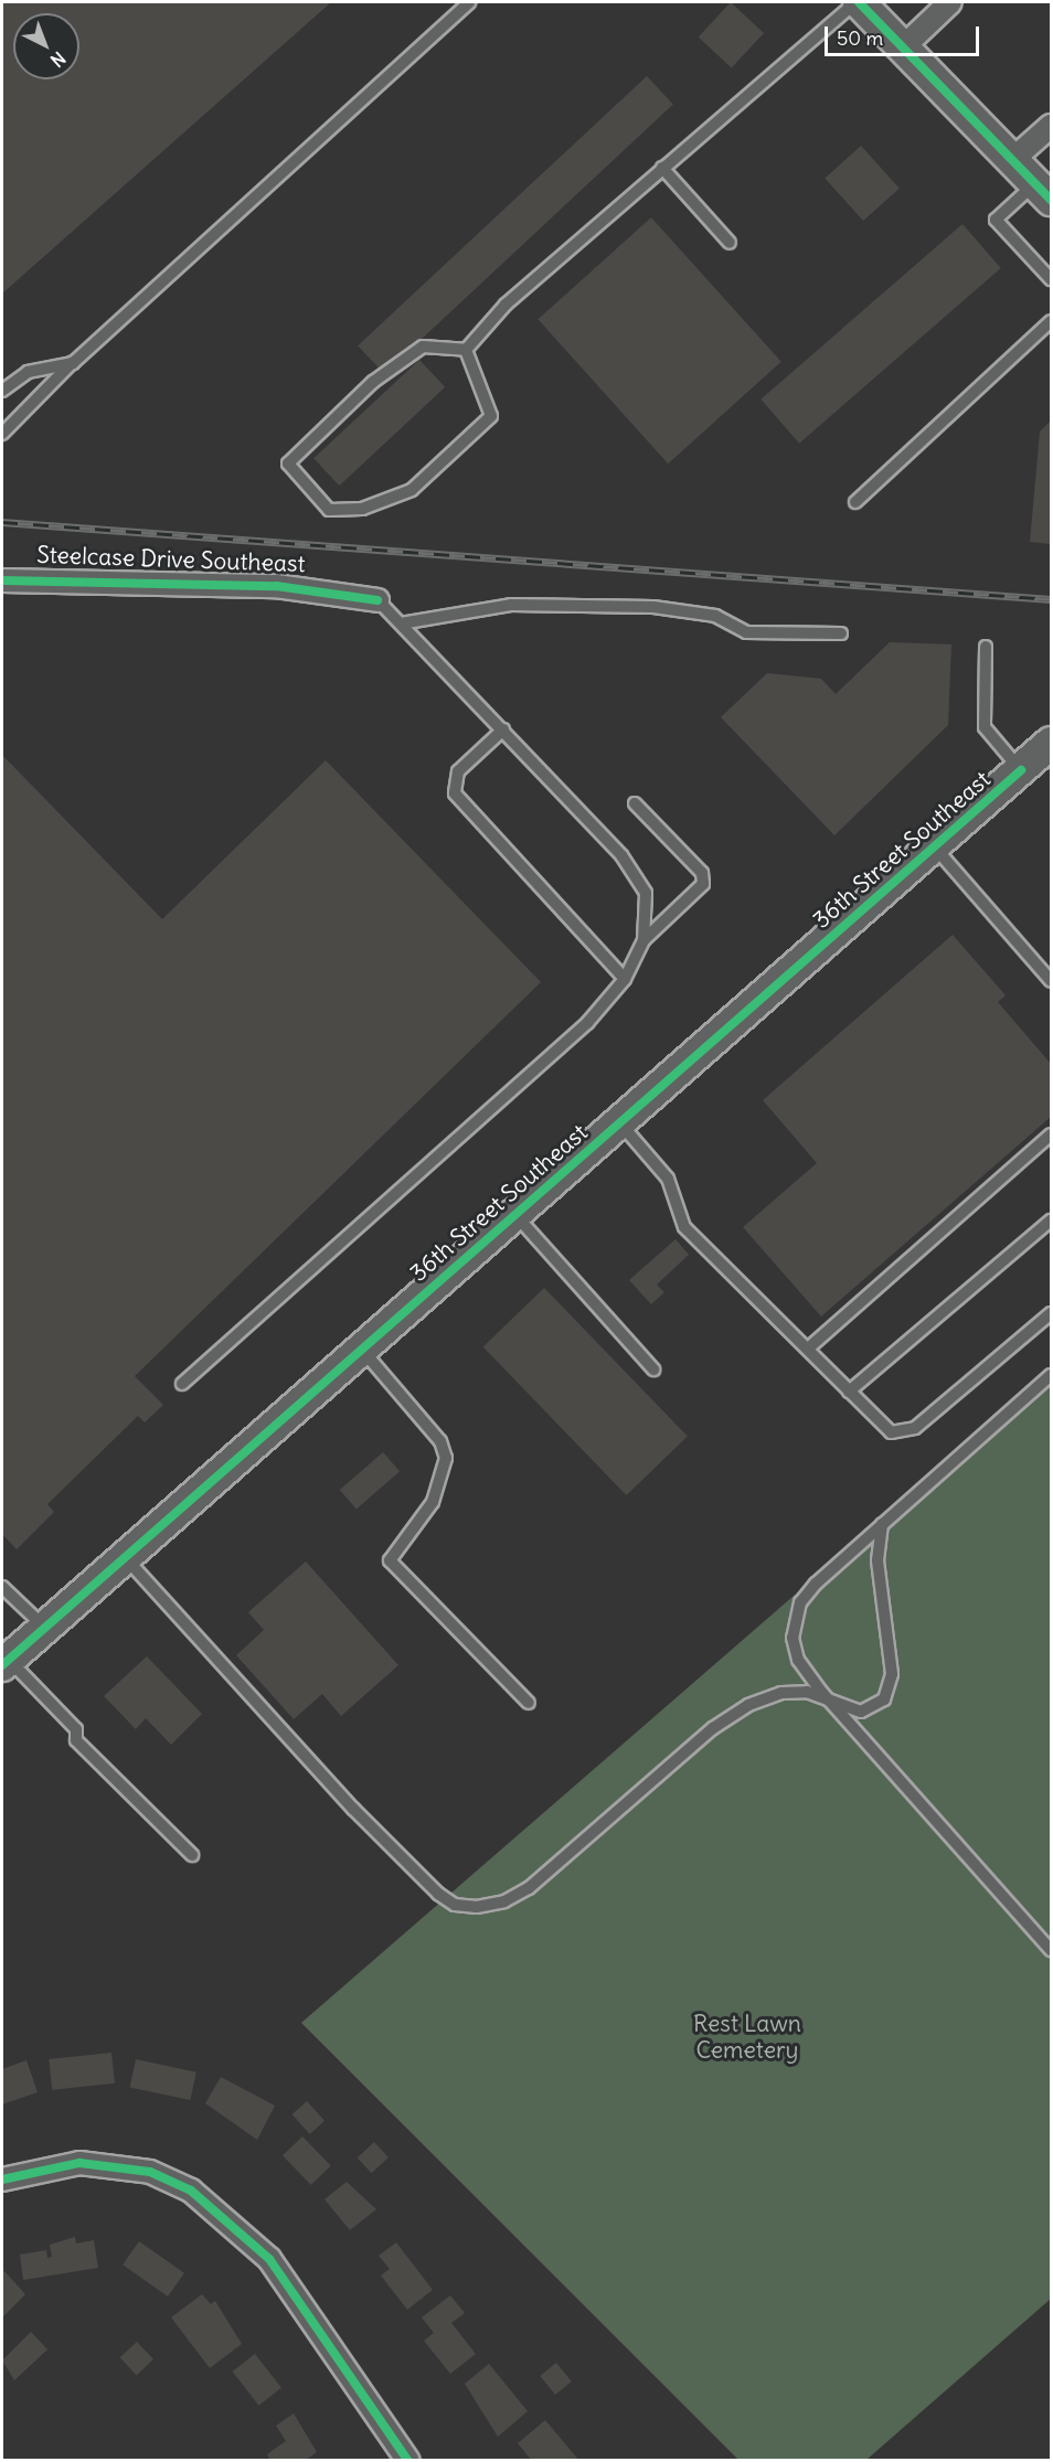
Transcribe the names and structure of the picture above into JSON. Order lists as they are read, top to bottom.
{
  "streets": {
    "street": ["Steelcase Drive Southeast", "36th Street Southeast"]
  },
  "parks": ["Rest Lawn Cemetery"],
  "scale_bar": "50 m",
  "north": "bottom right"
}
